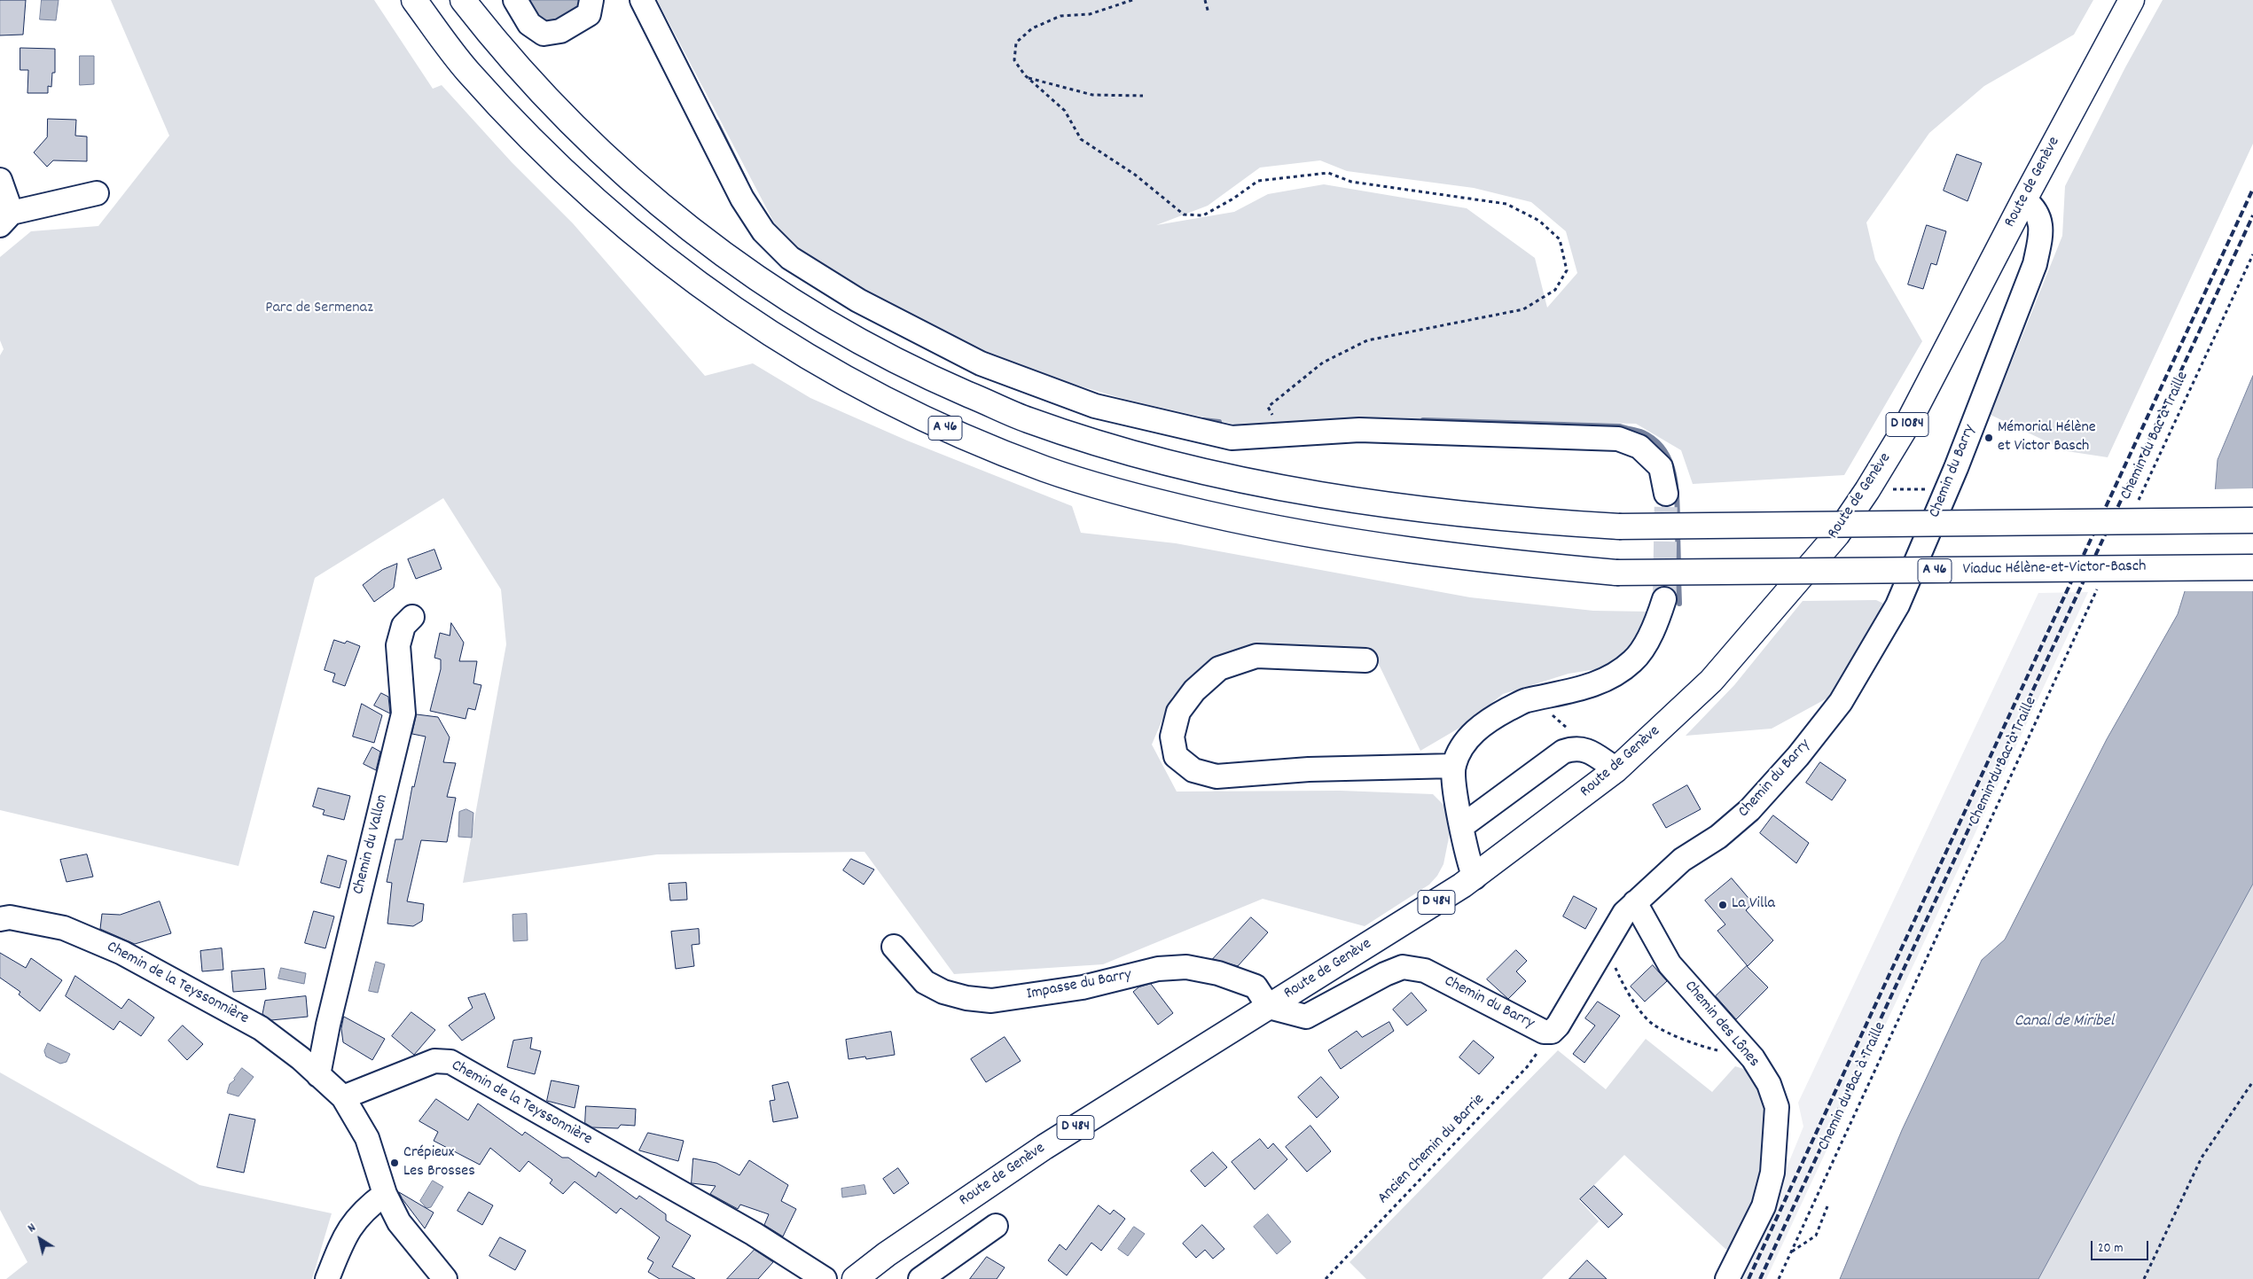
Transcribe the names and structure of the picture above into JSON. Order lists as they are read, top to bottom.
{
  "streets": {
    "main road": [
      "Route de Genève",
      "D 1084",
      "A 46",
      "Viaduc Hélène-et-Victor-Basch",
      "D 484"
    ],
    "street": [
      "Chemin du Barry",
      "Chemin du Vallon",
      "Chemin de la Teyssonnière",
      "Impasse du Barry",
      "Chemin des Lônes"
    ],
    "path": ["Chemin du Bac à Traille", "Ancien Chemin du Barrie"]
  },
  "crossings": [
    ["Route de Genève", "Chemin du Barry"],
    ["Route de Genève", "Impasse du Barry"],
    ["Chemin du Barry", "Impasse du Barry"],
    ["Chemin du Barry", "Chemin des Lônes"],
    ["Chemin du Barry", "Ancien Chemin du Barrie"],
    ["Chemin du Vallon", "Chemin de la Teyssonnière"]
  ],
  "water": ["Canal de Miribel"],
  "parks": ["Parc de Sermenaz"],
  "places": ["Mémorial Hélène et Victor Basch", "La Villa", "Crépieux Les Brosses"],
  "scale_bar": "20 m",
  "north": "top left"
}
